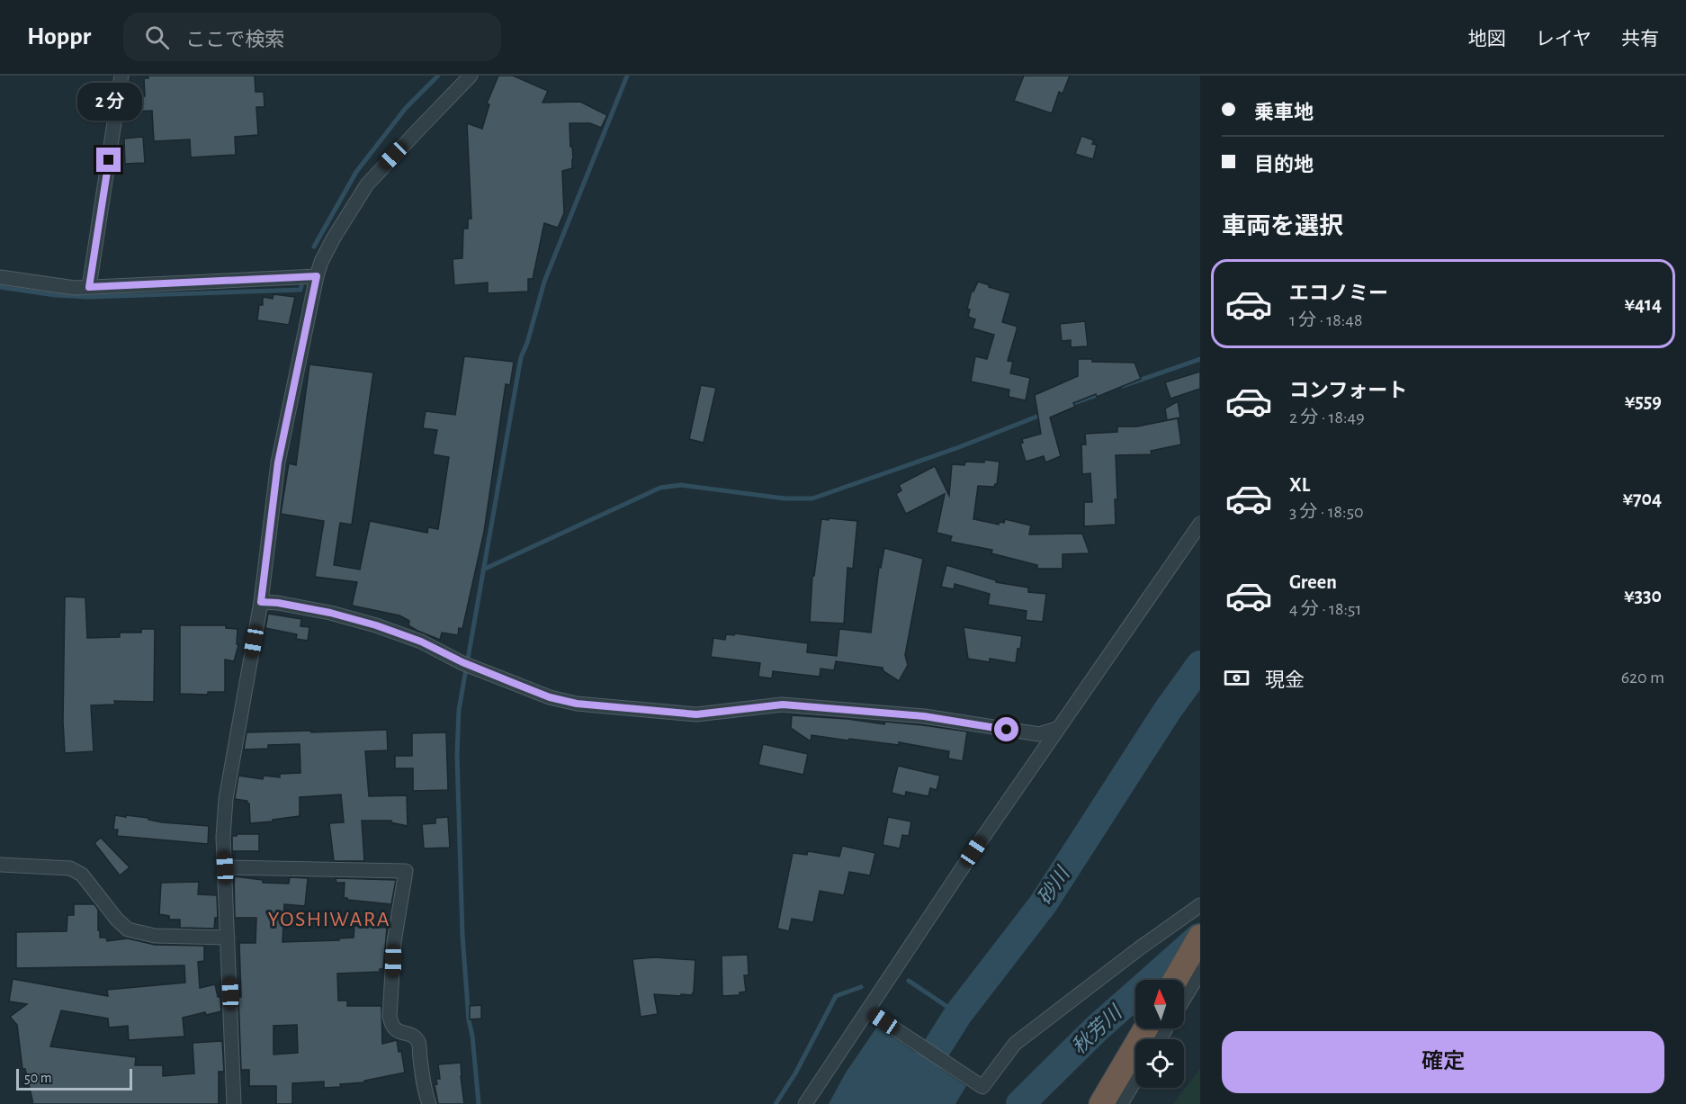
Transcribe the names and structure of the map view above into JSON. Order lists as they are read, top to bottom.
{
  "districts": ["YOSHIWARA"],
  "water": ["砂川", "秋芳川"],
  "scale_bar": "50 m",
  "north": "top",
  "page": {
    "header": "Hoppr",
    "search": "ここで検索",
    "nav": ["地図", "レイヤ", "共有"],
    "banner": ["乗車地", "目的地"],
    "bubble": "2 分",
    "heading": "車両を選択",
    "list": [
      {
        "name": "エコノミー",
        "note": "1 分 · 18:48",
        "value": "¥414"
      },
      {
        "name": "コンフォート",
        "note": "2 分 · 18:49",
        "value": "¥559"
      },
      {
        "name": "XL",
        "note": "3 分 · 18:50",
        "value": "¥704"
      },
      {
        "name": "Green",
        "note": "4 分 · 18:51",
        "value": "¥330"
      }
    ],
    "pay": ["現金", "620 m"],
    "buttons": "確定",
    "scale": "50 m"
  }
}
